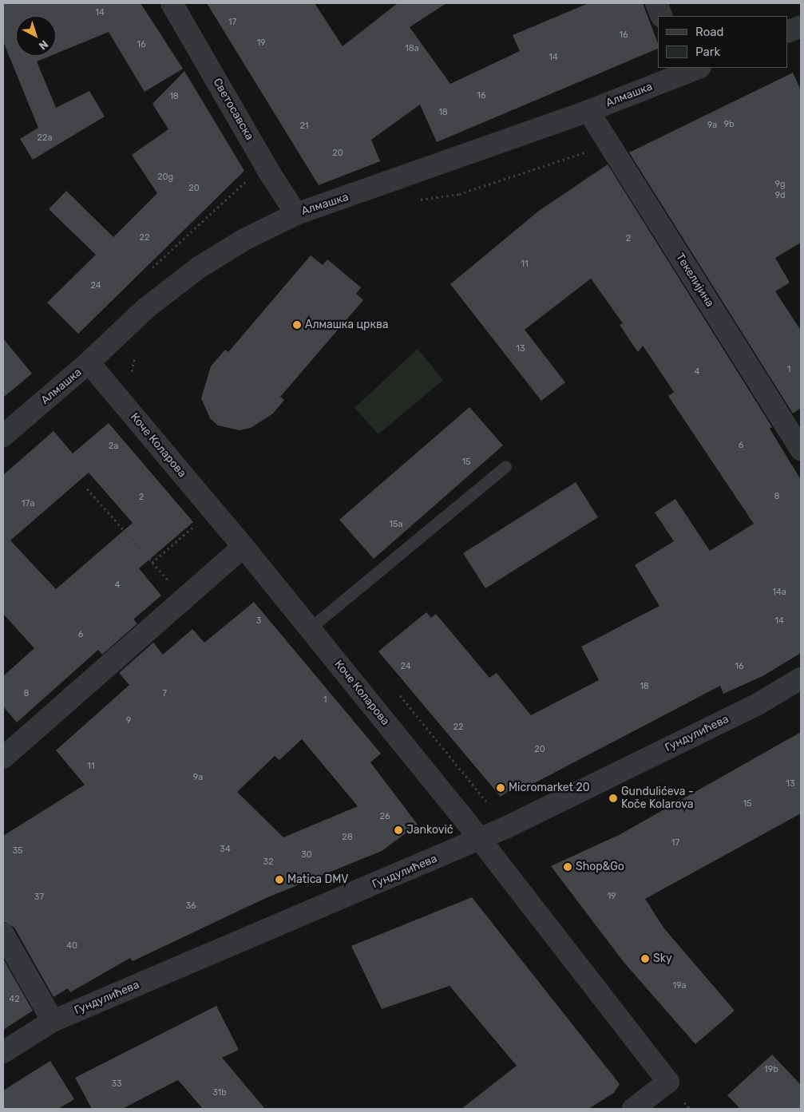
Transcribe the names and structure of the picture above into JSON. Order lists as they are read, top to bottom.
{
  "streets": {
    "street": [
      "Алмашка",
      "Светосавска",
      "Текелијина",
      "Коче Коларова",
      "Гундулићева"
    ]
  },
  "crossings": [
    ["Алмашка", "Светосавска"],
    ["Алмашка", "Текелијина"],
    ["Алмашка", "Коче Коларова"],
    ["Коче Коларова", "Гундулићева"]
  ],
  "places": [
    "Алмашка црква",
    "Micromarket 20",
    "Gundulićeva - Koče Kolarova",
    "Janković",
    "Shop&Go",
    "Matica DMV",
    "Sky"
  ],
  "house_numbers": [
    "14",
    "17",
    "16",
    "19",
    "16",
    "18a",
    "14",
    "16",
    "18",
    "18",
    "9b",
    "9a",
    "21",
    "22a",
    "20",
    "20g",
    "9g",
    "20",
    "9d",
    "22",
    "2",
    "11",
    "24",
    "13",
    "1",
    "4",
    "6",
    "2a",
    "15",
    "8",
    "2",
    "17a",
    "15a",
    "4",
    "14a",
    "3",
    "14",
    "6",
    "24",
    "16",
    "18",
    "8",
    "7",
    "1",
    "9",
    "22",
    "20",
    "11",
    "9a",
    "13",
    "15",
    "26",
    "28",
    "17",
    "34",
    "35",
    "30",
    "32",
    "19",
    "37",
    "36",
    "40",
    "19a",
    "42",
    "19b",
    "33",
    "31b"
  ],
  "legend": ["Road", "Park"],
  "north": "bottom right"
}
